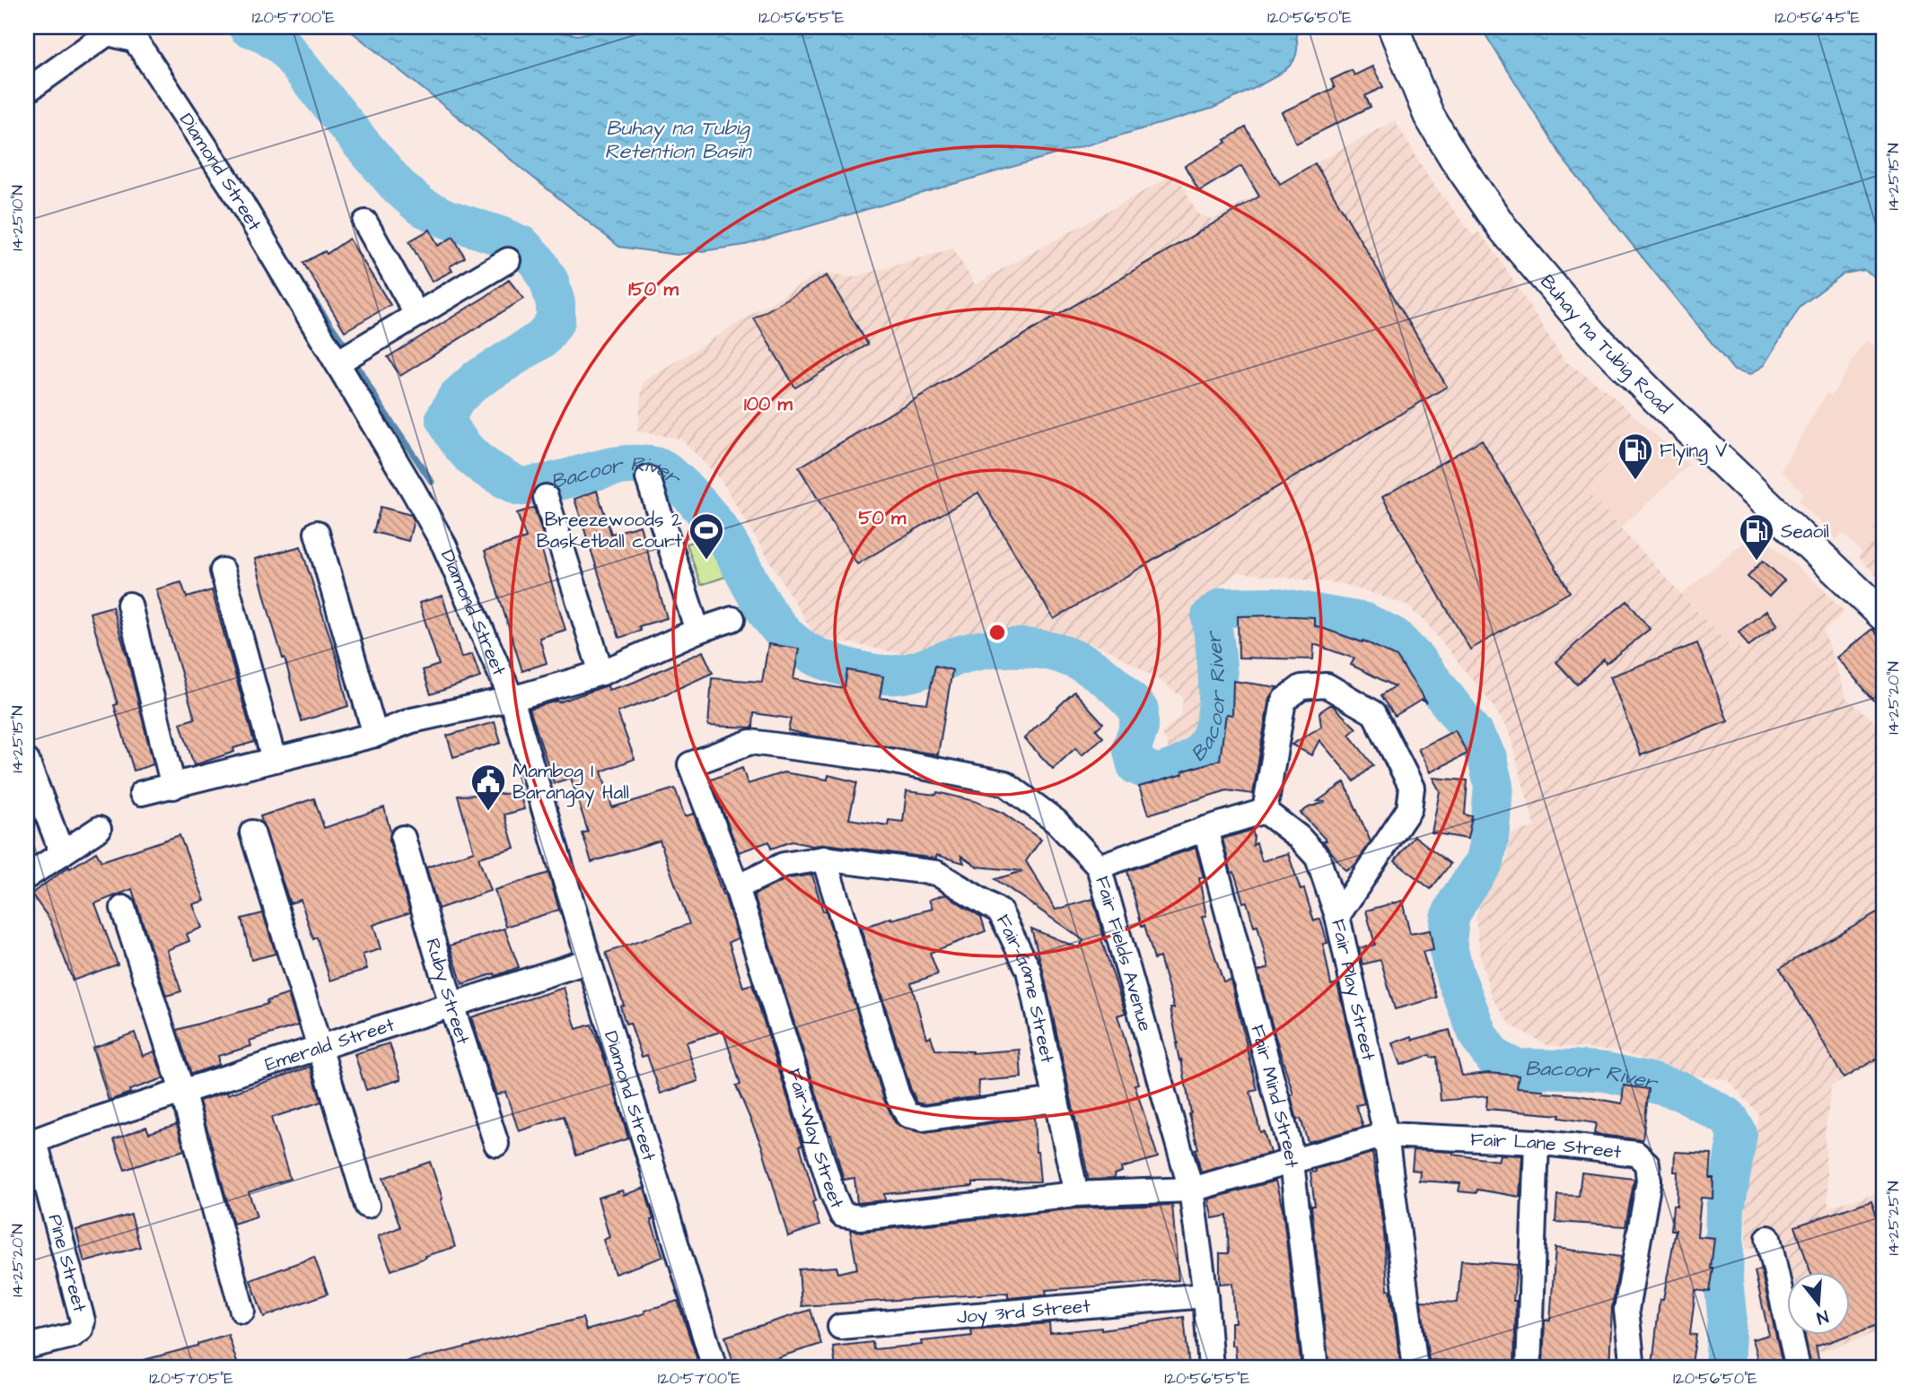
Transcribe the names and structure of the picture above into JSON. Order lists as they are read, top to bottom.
{
  "streets": {
    "main road": ["Buhay na Tubig Road"],
    "street": [
      "Diamond Street",
      "Fair Fields Avenue",
      "Fair-Game Street",
      "Fair Play Street",
      "Ruby Street",
      "Emerald Street",
      "Fair Mind Street",
      "Fair-Way Street",
      "Fair Lane Street",
      "Pine Street",
      "Joy 3rd Street"
    ]
  },
  "crossings": [
    ["Diamond Street", "Emerald Street"],
    ["Fair Fields Avenue", "Fair-Way Street"],
    ["Fair Fields Avenue", "Joy 3rd Street"],
    ["Fair-Game Street", "Fair-Way Street"],
    ["Fair Play Street", "Fair Lane Street"],
    ["Ruby Street", "Emerald Street"],
    ["Emerald Street", "Pine Street"],
    ["Fair Mind Street", "Fair-Way Street"],
    ["Fair Mind Street", "Fair Lane Street"],
    ["Fair-Way Street", "Fair Lane Street"]
  ],
  "water": ["Buhay na Tubig Retention Basin", "Bacoor River"],
  "places": {
    "fuel station": ["Flying V", "Seaoil"],
    "sports": ["Breezewoods 2 Basketball court"],
    "public building": ["Mambog I Barangay Hall"]
  },
  "north": "bottom",
  "coordinates": [
    "120°57'00\"E",
    "120°56'55\"E",
    "120°56'50\"E",
    "120°56'45\"E",
    "14°25'15\"N",
    "14°25'10\"N",
    "14°25'20\"N",
    "14°25'25\"N",
    "120°57'05\"E"
  ],
  "rings": ["150 m", "100 m", "50 m"]
}
